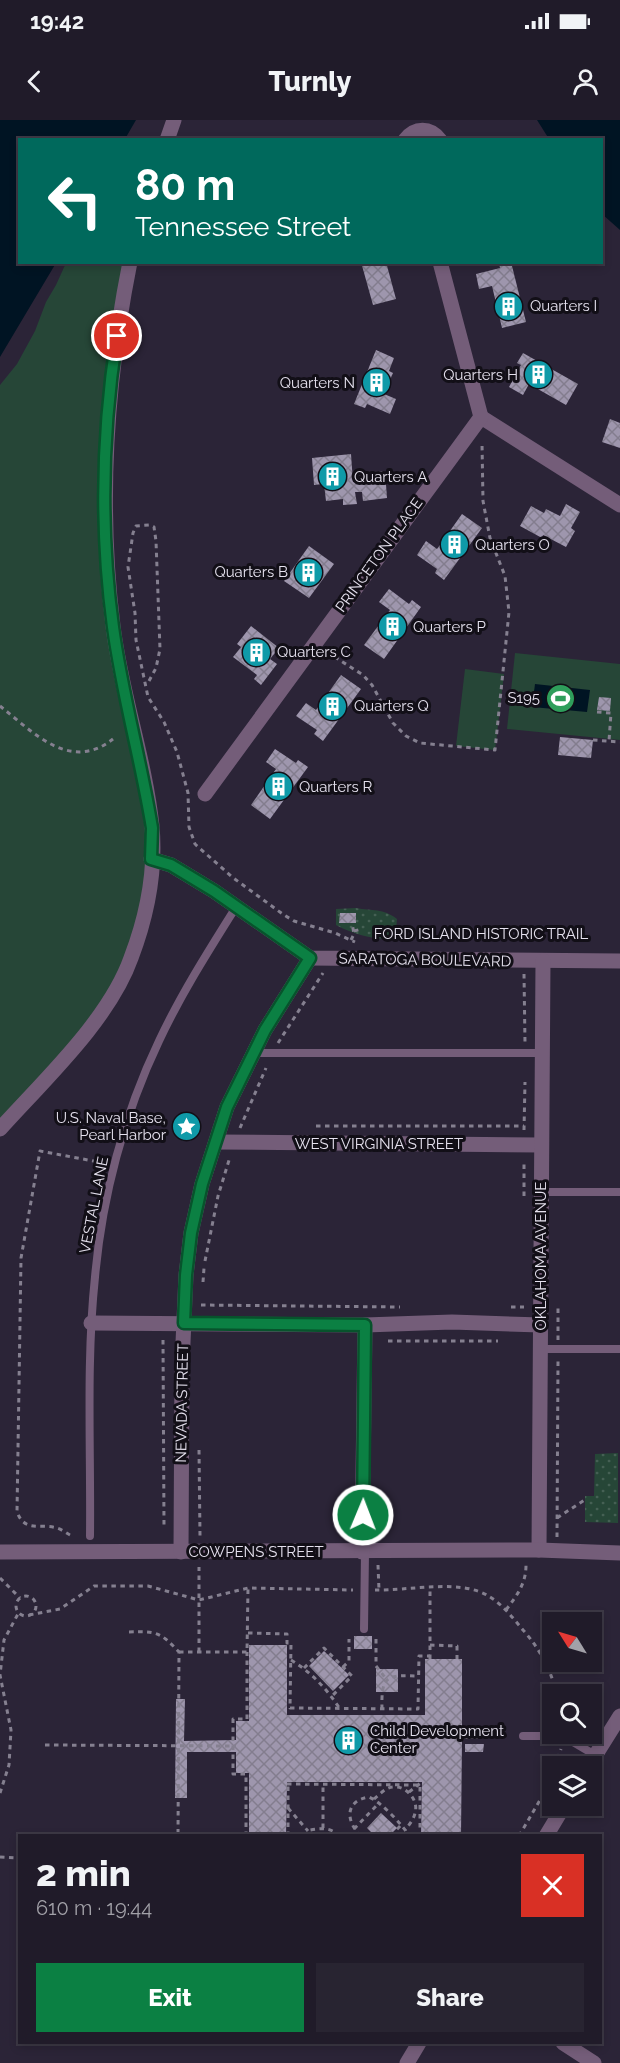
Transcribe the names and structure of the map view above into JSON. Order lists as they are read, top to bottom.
{
  "streets": {
    "street": [
      "PRINCETON PLACE",
      "SARATOGA BOULEVARD",
      "WEST VIRGINIA STREET",
      "OKLAHOMA AVENUE",
      "NEVADA STREET",
      "COWPENS STREET"
    ],
    "lane": ["VESTAL LANE"],
    "path": ["FORD ISLAND HISTORIC TRAIL"]
  },
  "crossings": [
    ["SARATOGA BOULEVARD", "OKLAHOMA AVENUE"],
    ["SARATOGA BOULEVARD", "NEVADA STREET"],
    ["WEST VIRGINIA STREET", "OKLAHOMA AVENUE"],
    ["WEST VIRGINIA STREET", "NEVADA STREET"],
    ["OKLAHOMA AVENUE", "COWPENS STREET"],
    ["NEVADA STREET", "COWPENS STREET"]
  ],
  "places": {
    "building": [
      "Quarters I",
      "Quarters H",
      "Quarters N",
      "Quarters A",
      "Quarters O",
      "Quarters B",
      "Quarters P",
      "Quarters C",
      "Quarters Q",
      "Quarters R",
      "Child Development Center"
    ],
    "sports": ["S195"],
    "place": ["U.S. Naval Base, Pearl Harbor"]
  },
  "north": "top left",
  "page": {
    "status": "19:42",
    "header": "Turnly",
    "turn": ["80 m", "Tennessee Street"],
    "heading": ["2 min", "610 m · 19:44"],
    "buttons": ["Exit", "Share"]
  }
}
